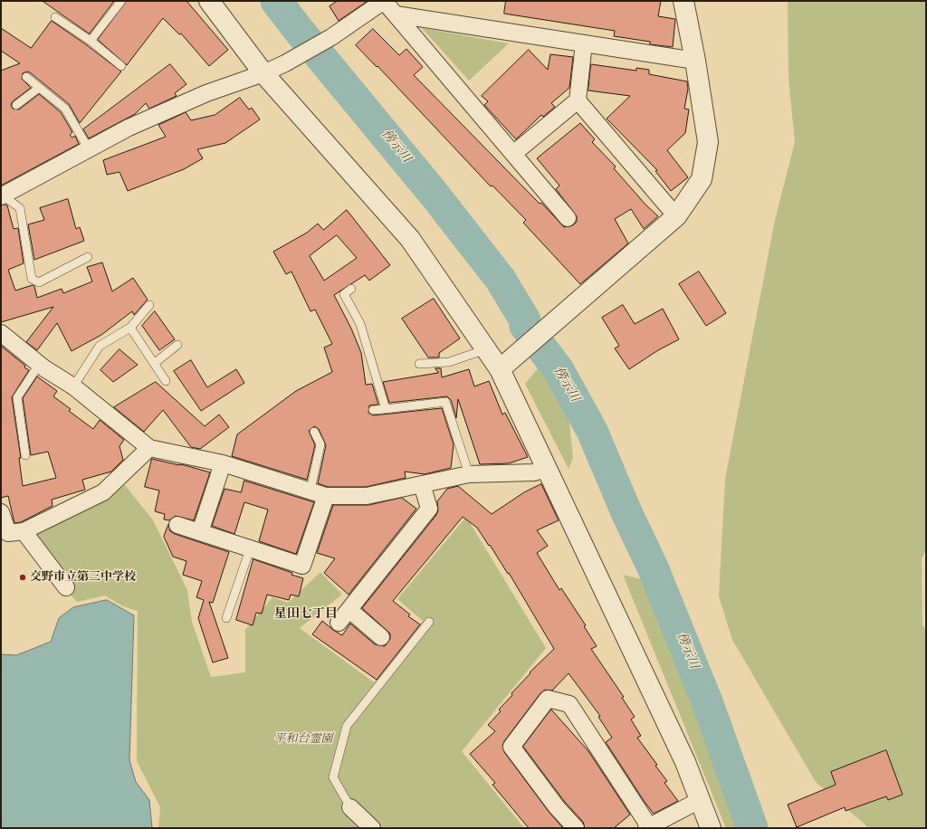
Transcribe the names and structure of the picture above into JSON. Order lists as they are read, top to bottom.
{
  "districts": ["星田七丁目"],
  "water": ["傍示川"],
  "parks": ["平和台霊園"],
  "places": ["交野市立第三中学校"]
}
